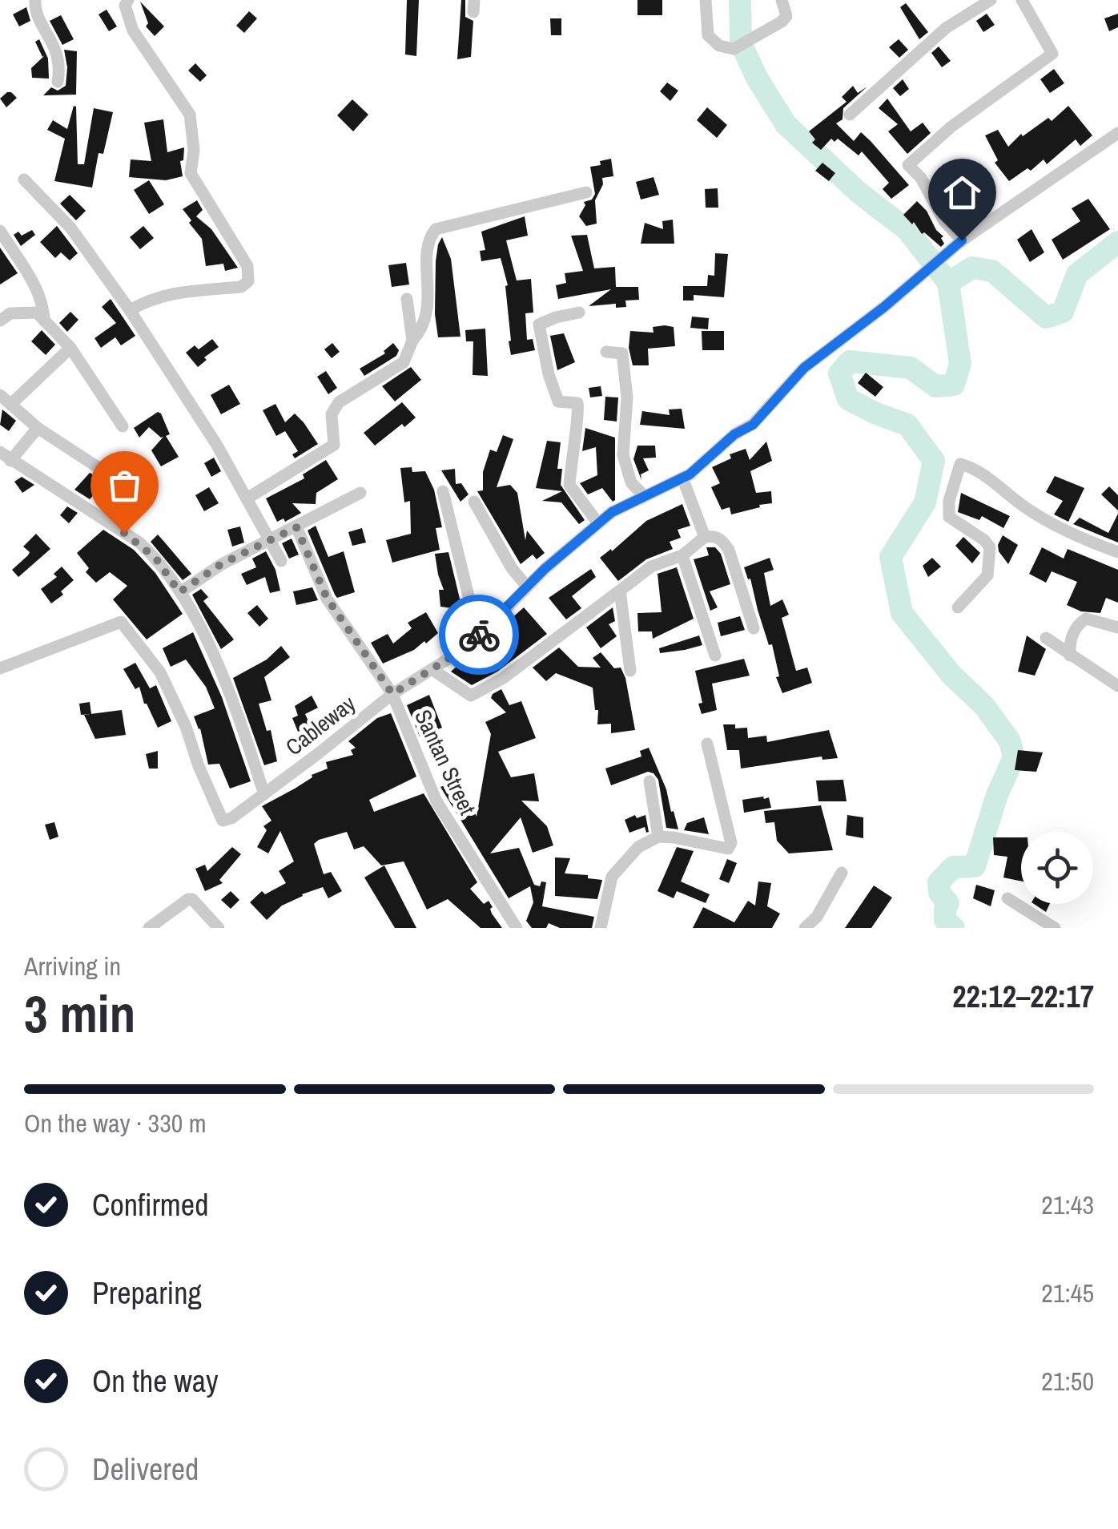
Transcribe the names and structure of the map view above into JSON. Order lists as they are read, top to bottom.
{
  "streets": {
    "street": ["Cableway", "Santan Street"]
  },
  "crossings": [
    ["Cableway", "Santan Street"]
  ],
  "page": {
    "heading": ["3 min", "Arriving in", "22:12–22:17"],
    "bar": "On the way · 330 m",
    "list": [
      ["Confirmed", "21:43"],
      ["Preparing", "21:45"],
      ["On the way", "21:50"],
      "Delivered"
    ]
  }
}
